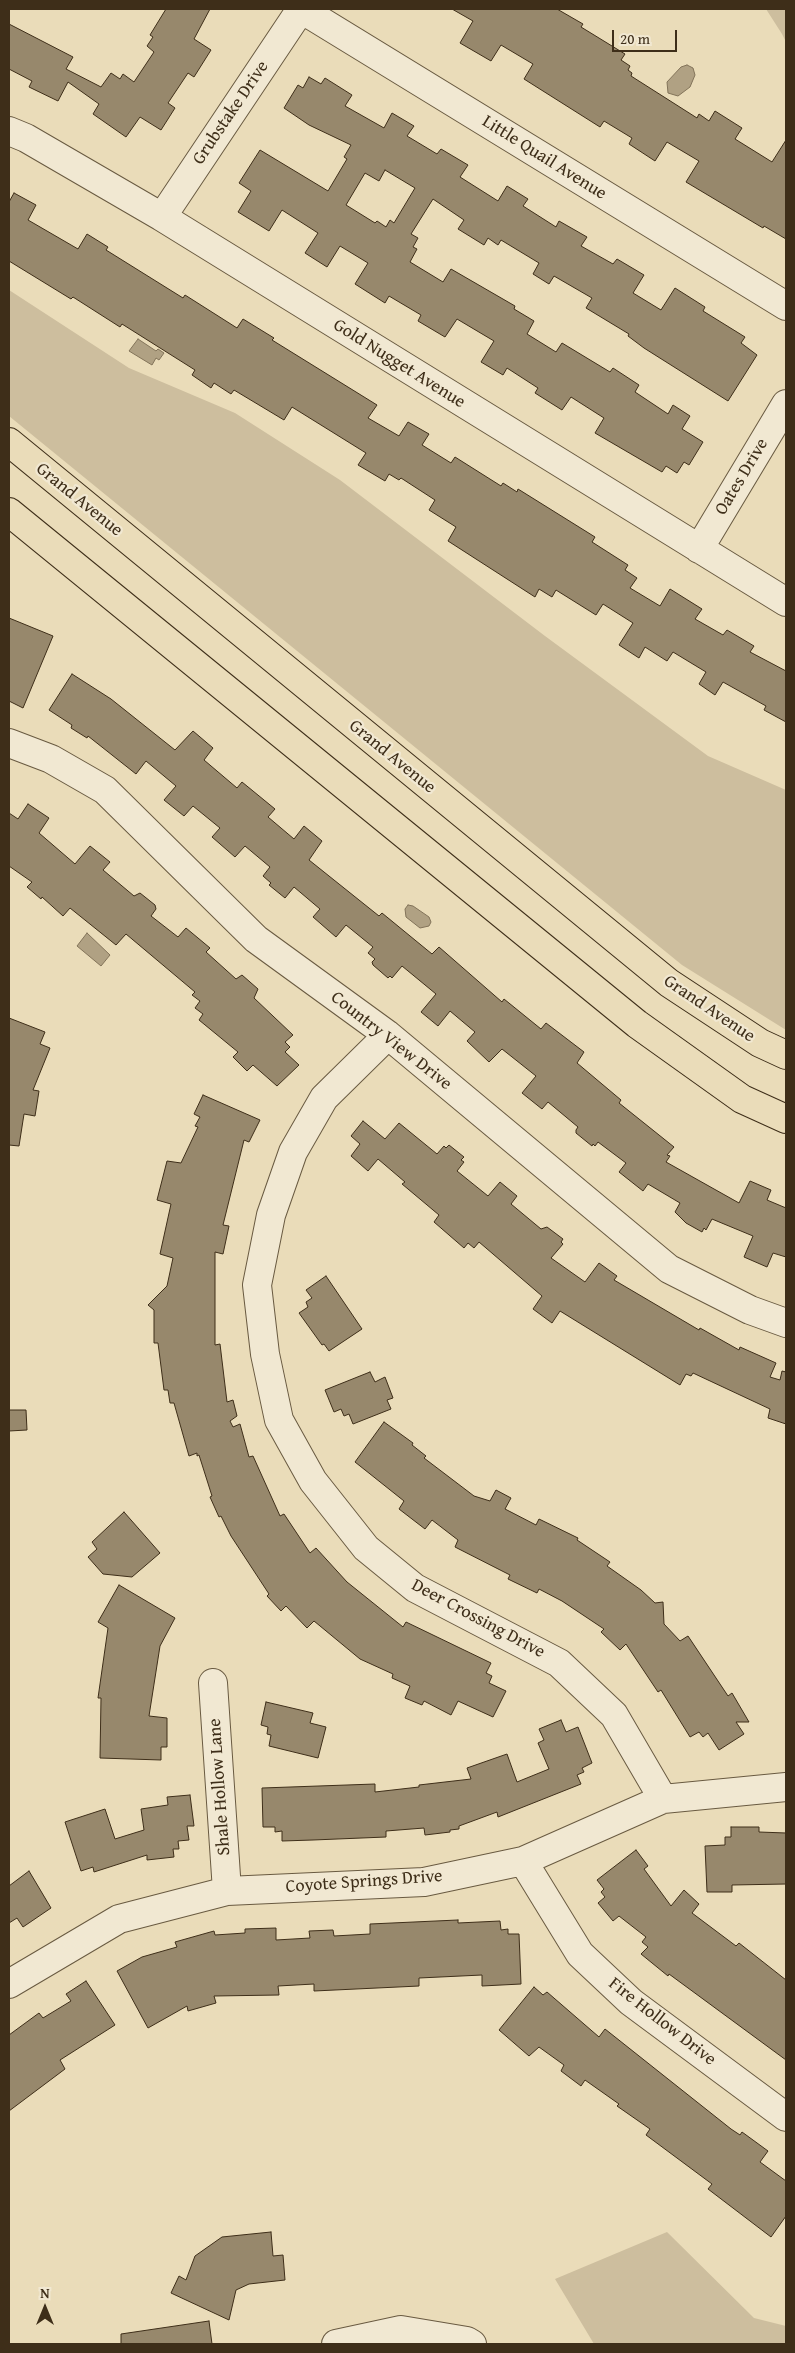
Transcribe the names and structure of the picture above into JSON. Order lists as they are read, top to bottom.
{
  "streets": {
    "main road": ["Grand Avenue"],
    "street": [
      "Grubstake Drive",
      "Little Quail Avenue",
      "Gold Nugget Avenue",
      "Oates Drive",
      "Country View Drive",
      "Deer Crossing Drive",
      "Shale Hollow Lane",
      "Coyote Springs Drive",
      "Fire Hollow Drive"
    ]
  },
  "crossings": [
    ["Grubstake Drive", "Little Quail Avenue"],
    ["Grubstake Drive", "Gold Nugget Avenue"],
    ["Gold Nugget Avenue", "Oates Drive"],
    ["Country View Drive", "Deer Crossing Drive"],
    ["Deer Crossing Drive", "Coyote Springs Drive"],
    ["Shale Hollow Lane", "Coyote Springs Drive"],
    ["Coyote Springs Drive", "Fire Hollow Drive"]
  ],
  "scale_bar": "20 m",
  "north": "top"
}
